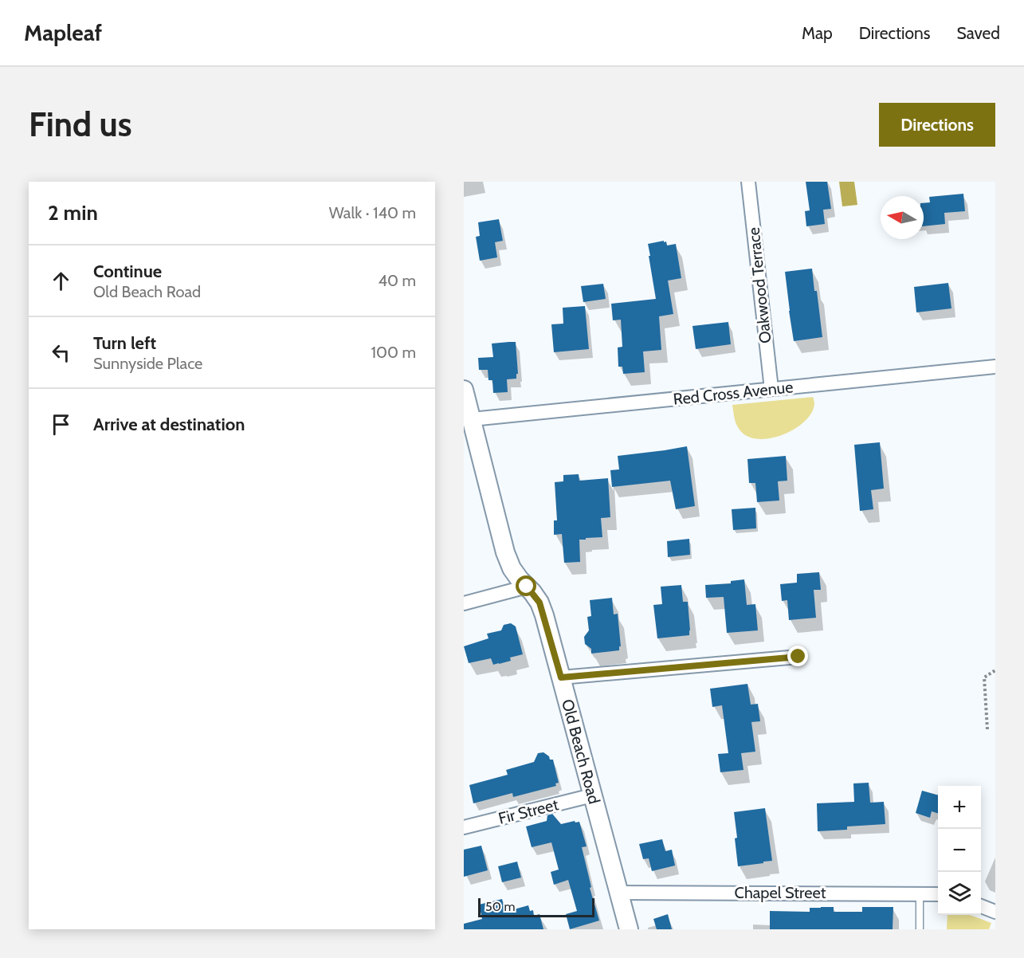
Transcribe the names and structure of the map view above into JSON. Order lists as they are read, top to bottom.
{
  "streets": {
    "street": [
      "Oakwood Terrace",
      "Red Cross Avenue",
      "Old Beach Road",
      "Fir Street",
      "Chapel Street"
    ]
  },
  "crossings": [
    ["Oakwood Terrace", "Red Cross Avenue"],
    ["Red Cross Avenue", "Old Beach Road"],
    ["Old Beach Road", "Fir Street"],
    ["Old Beach Road", "Chapel Street"]
  ],
  "scale_bar": "50 m",
  "north": "left",
  "page": {
    "header": "Mapleaf",
    "nav": ["Map", "Directions", "Saved"],
    "buttons": "Directions",
    "title": "Find us",
    "heading": ["2 min", "Walk · 140 m"],
    "list": [
      ["Continue", "Old Beach Road", "40 m"],
      ["Turn left", "Sunnyside Place", "100 m"],
      "Arrive at destination"
    ],
    "map_buttons": ["+", "−"],
    "scale": "50 m"
  }
}
